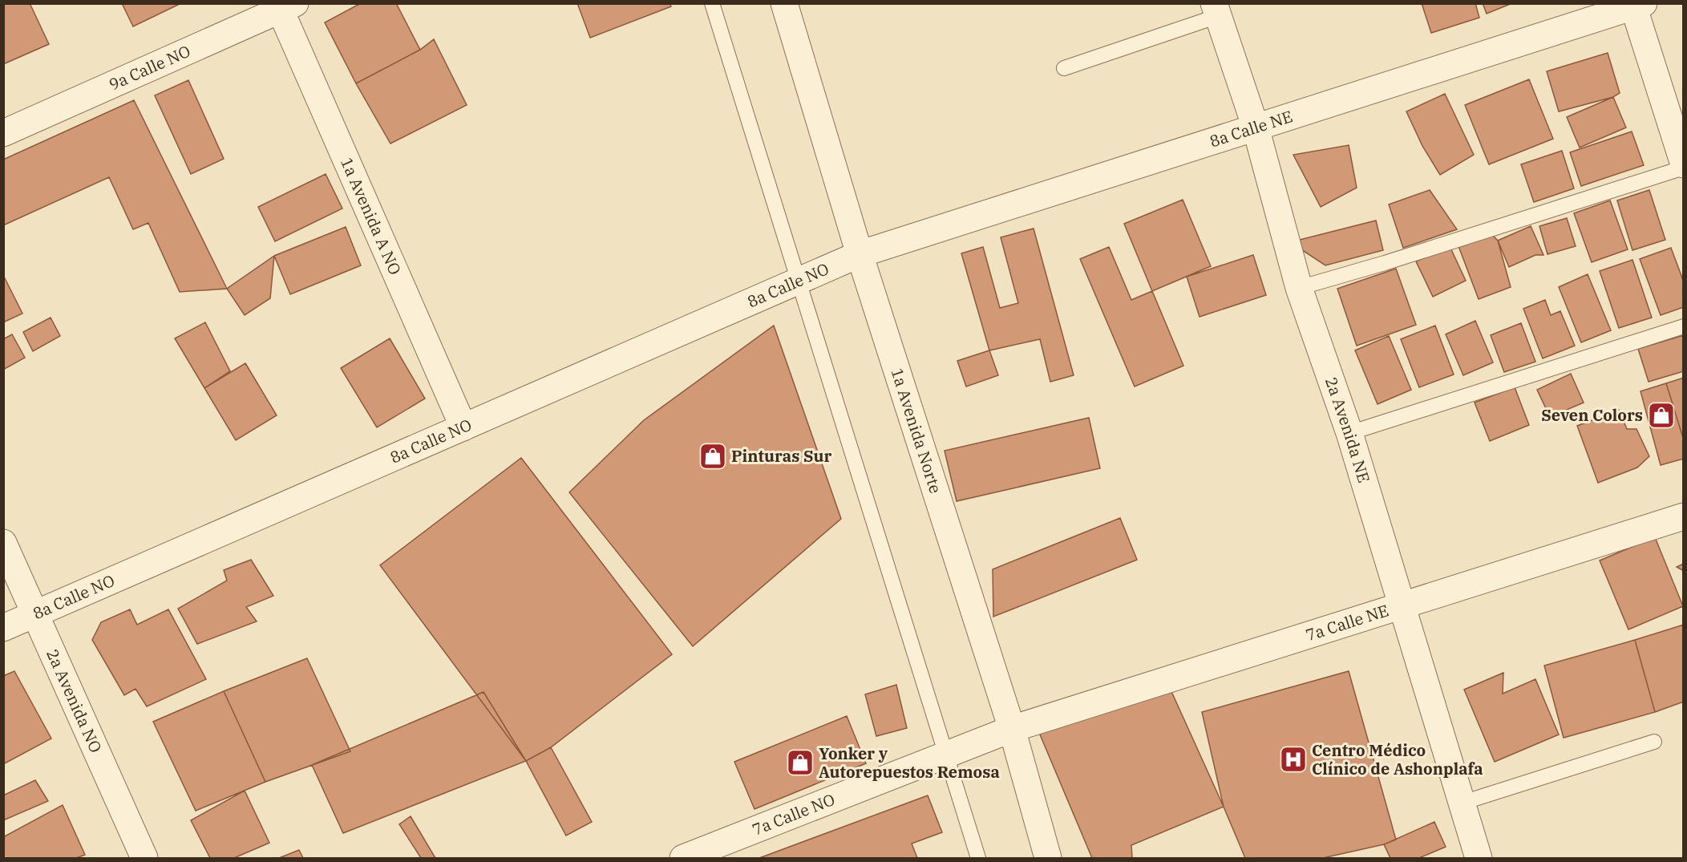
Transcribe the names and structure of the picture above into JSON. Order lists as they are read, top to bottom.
{
  "streets": {
    "street": [
      "9a Calle NO",
      "8a Calle NE",
      "1a Avenida A NO",
      "8a Calle NO",
      "1a Avenida Norte",
      "2a Avenida NE",
      "7a Calle NE",
      "2a Avenida NO",
      "7a Calle NO"
    ]
  },
  "crossings": [
    ["9a Calle NO", "1a Avenida A NO"],
    ["8a Calle NE", "8a Calle NO"],
    ["8a Calle NE", "1a Avenida Norte"],
    ["8a Calle NE", "2a Avenida NE"],
    ["1a Avenida A NO", "8a Calle NO"],
    ["8a Calle NO", "1a Avenida Norte"],
    ["8a Calle NO", "2a Avenida NO"],
    ["1a Avenida Norte", "7a Calle NE"],
    ["1a Avenida Norte", "7a Calle NO"],
    ["2a Avenida NE", "7a Calle NE"],
    ["7a Calle NE", "7a Calle NO"]
  ],
  "places": {
    "shop": ["Seven Colors", "Pinturas Sur", "Yonker y Autorepuestos Remosa"],
    "hospital": ["Centro Médico Clínico de Ashonplafa"]
  }
}
